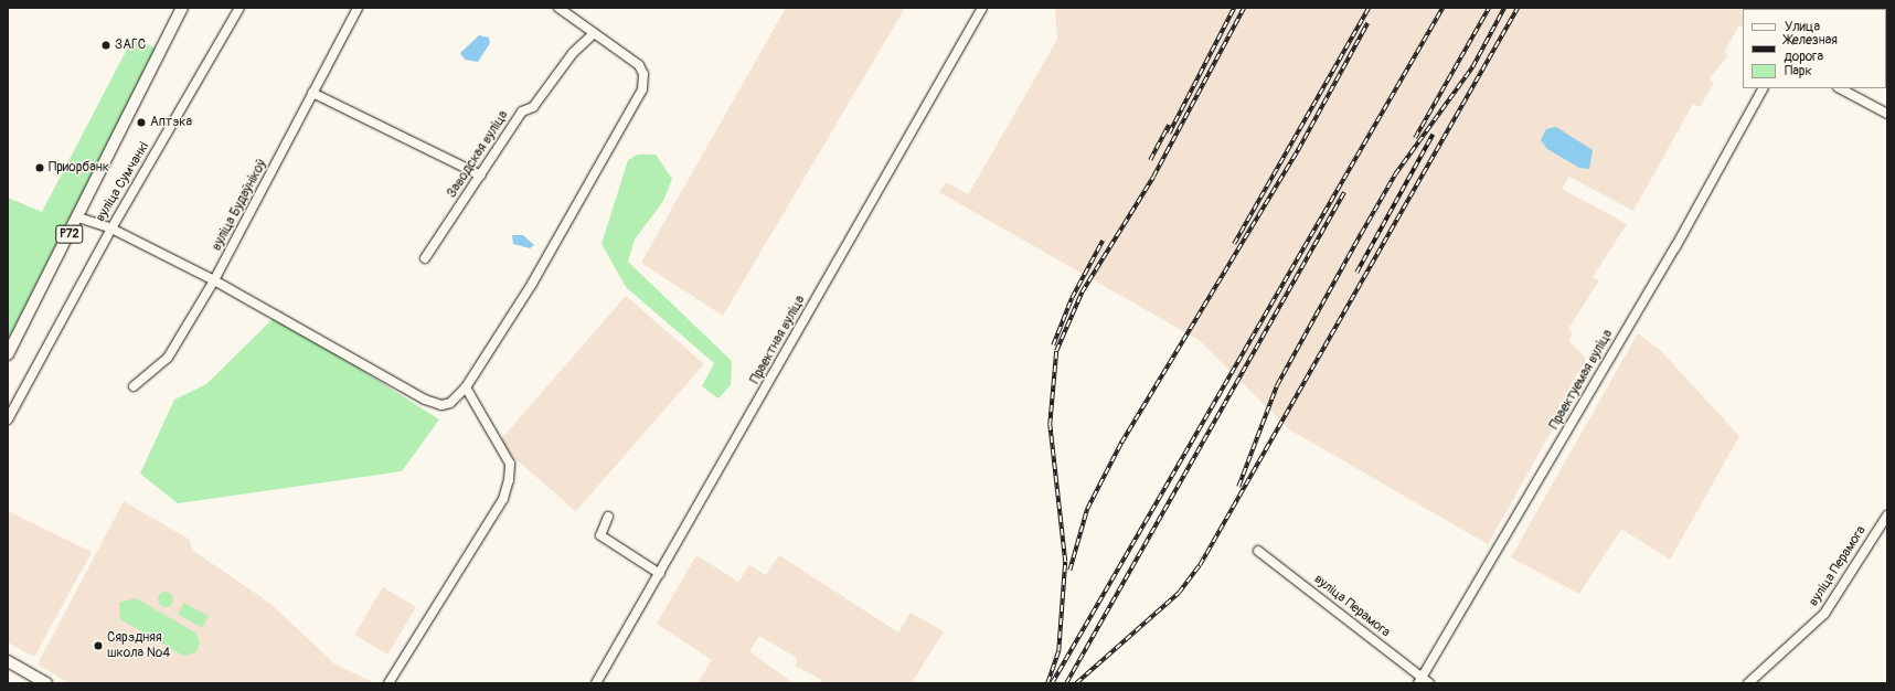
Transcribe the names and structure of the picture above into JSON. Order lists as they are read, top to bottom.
{
  "streets": {
    "main road": ["вуліца Сумчанкі", "Р72"],
    "street": [
      "Заводская вуліца",
      "вуліца Будаўнікоў",
      "Праектная вуліца",
      "Праектуемая вуліца",
      "вуліца Перамога"
    ]
  },
  "crossings": [
    ["Праектуемая вуліца", "вуліца Перамога"]
  ],
  "places": [
    "ЗАГС",
    "Аптэка",
    "Приорбанк",
    "Сярэдняя школа №4"
  ],
  "legend": ["Улица", "Железная дорога", "Парк"]
}
